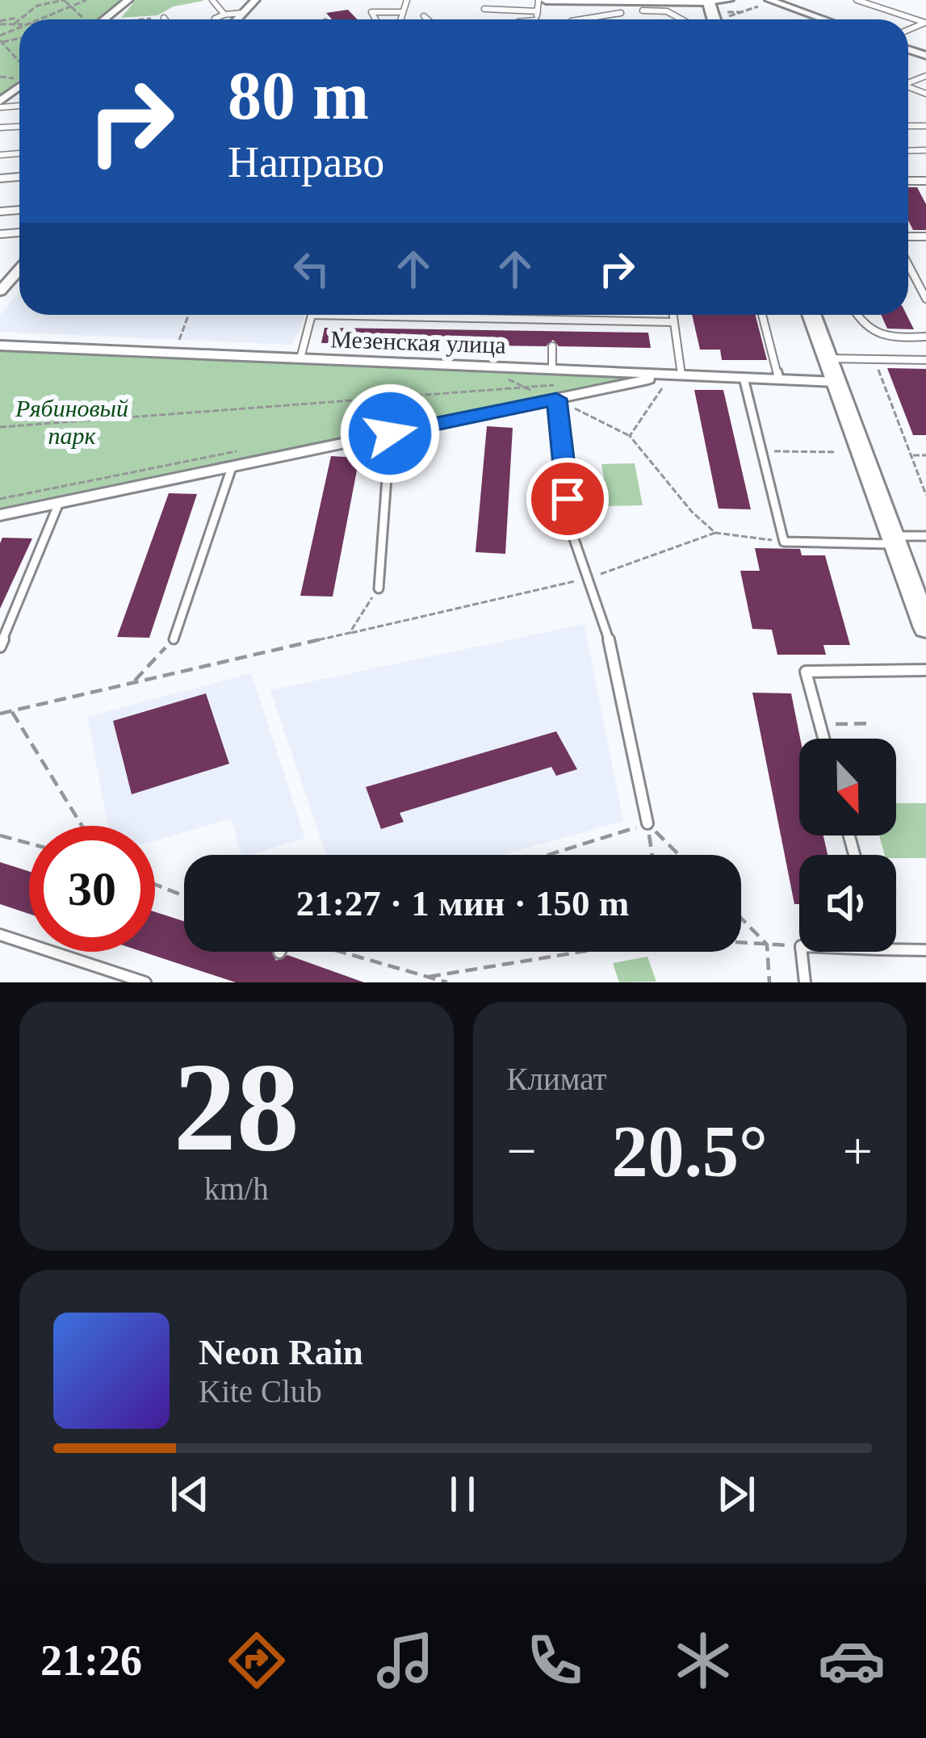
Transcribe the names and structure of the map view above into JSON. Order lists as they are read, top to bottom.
{
  "streets": {
    "street": ["Мезенская улица"]
  },
  "parks": ["Рябиновый парк"],
  "north": "bottom",
  "page": {
    "turn": ["80 m", "Направо"],
    "limit": "30",
    "trip": "21:27 · 1 мин · 150 m",
    "tile": [
      ["28", "km/h"],
      "Климат"
    ],
    "heat": ["−", "20.5°", "+"],
    "song": ["Neon Rain", "Kite Club"],
    "tabs": "21:26"
  }
}
